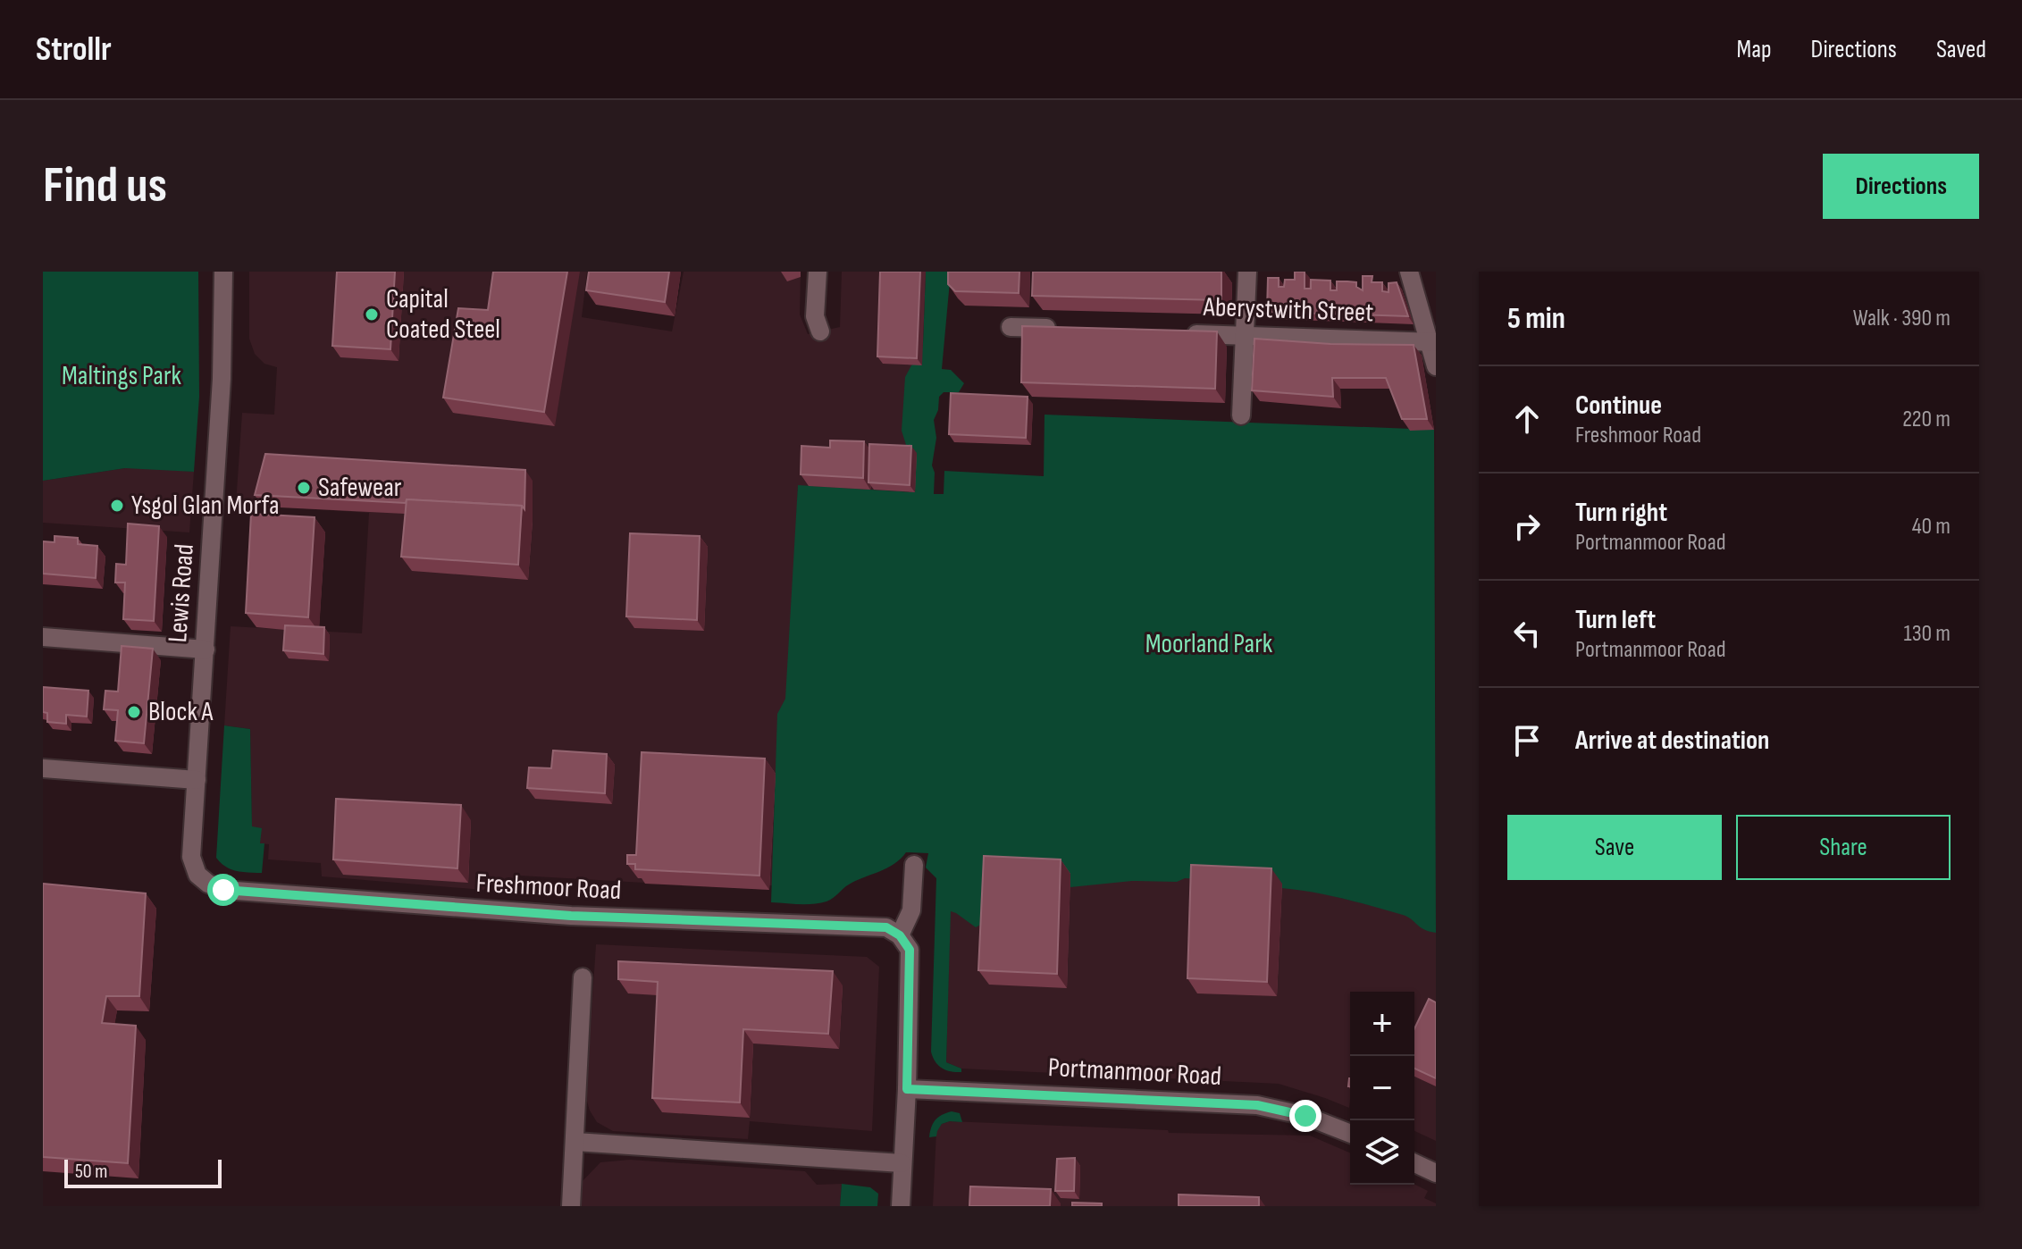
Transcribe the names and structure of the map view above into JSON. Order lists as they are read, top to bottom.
{
  "streets": {
    "street": [
      "Aberystwith Street",
      "Lewis Road",
      "Freshmoor Road",
      "Portmanmoor Road"
    ]
  },
  "crossings": [
    ["Lewis Road", "Freshmoor Road"]
  ],
  "parks": ["Maltings Park", "Moorland Park"],
  "places": [
    "Capital Coated Steel",
    "Safewear",
    "Ysgol Glan Morfa",
    "Block A"
  ],
  "scale_bar": "50 m",
  "page": {
    "header": "Strollr",
    "nav": ["Map", "Directions", "Saved"],
    "buttons": [
      "Directions",
      ["Save", "Share"]
    ],
    "title": "Find us",
    "heading": ["5 min", "Walk · 390 m"],
    "list": [
      ["Continue", "Freshmoor Road", "220 m"],
      ["Turn right", "Portmanmoor Road", "40 m"],
      ["Turn left", "Portmanmoor Road", "130 m"],
      "Arrive at destination"
    ],
    "map_buttons": ["+", "−"],
    "scale": "50 m"
  }
}
